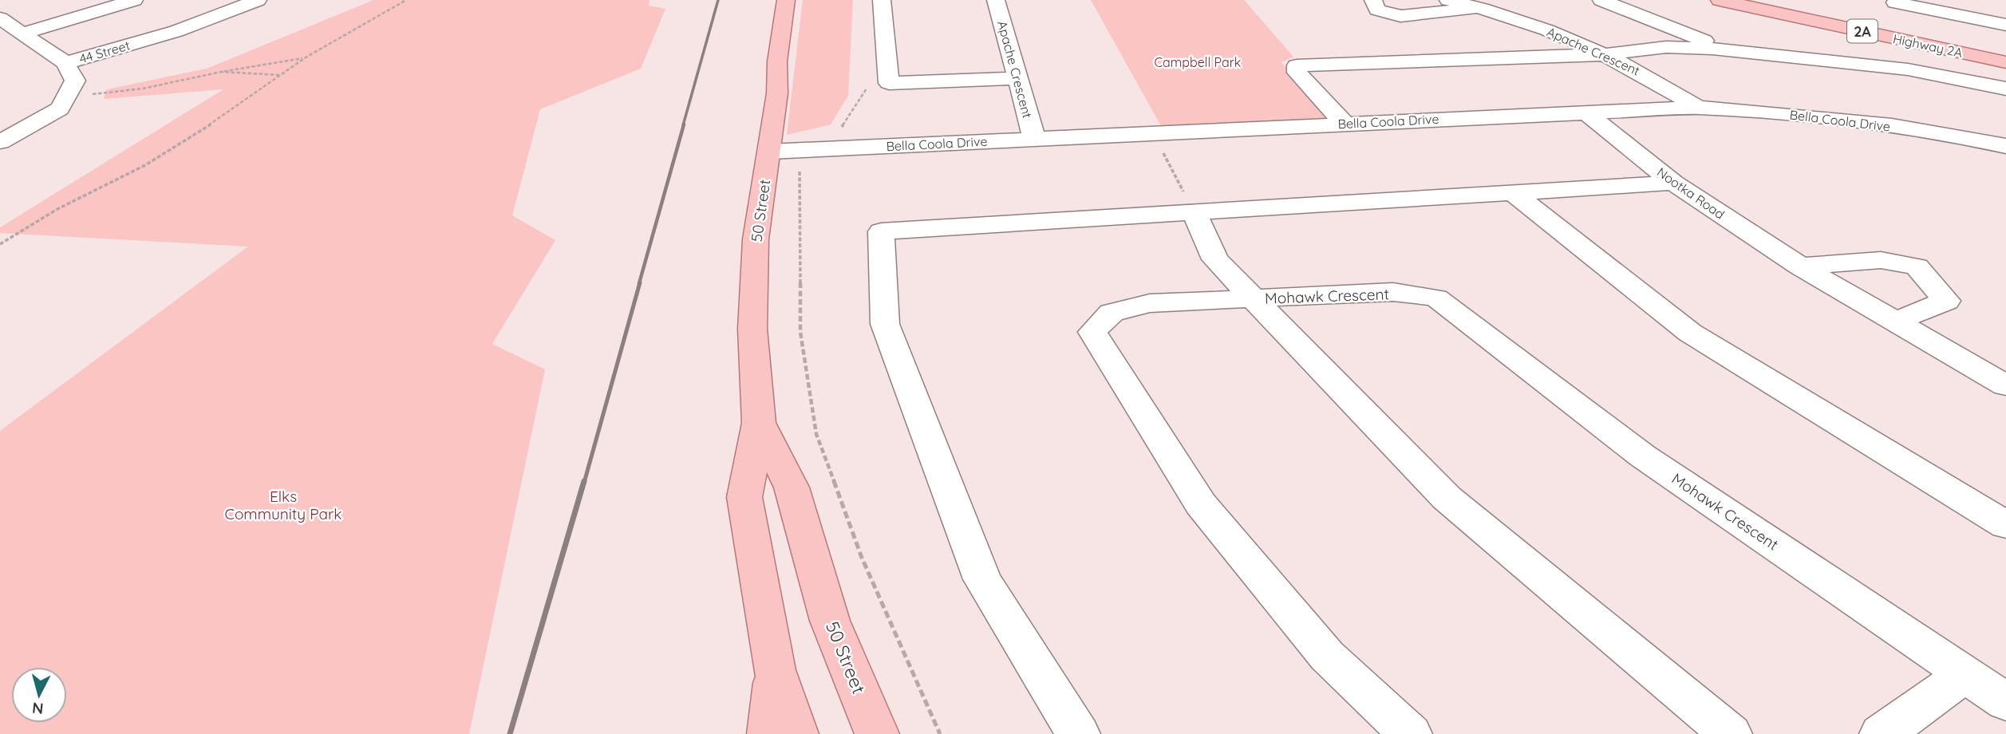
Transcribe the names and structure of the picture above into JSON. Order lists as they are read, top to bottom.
{
  "streets": {
    "main road": ["2A", "Highway 2A", "50 Street"],
    "street": [
      "Apache Crescent",
      "44 Street",
      "Bella Coola Drive",
      "Nootka Road",
      "Mohawk Crescent"
    ]
  },
  "crossings": [
    ["Apache Crescent", "Bella Coola Drive"],
    ["Bella Coola Drive", "Nootka Road"],
    ["Bella Coola Drive", "50 Street"]
  ],
  "parks": ["Campbell Park", "Elks Community Park"],
  "north": "bottom"
}
